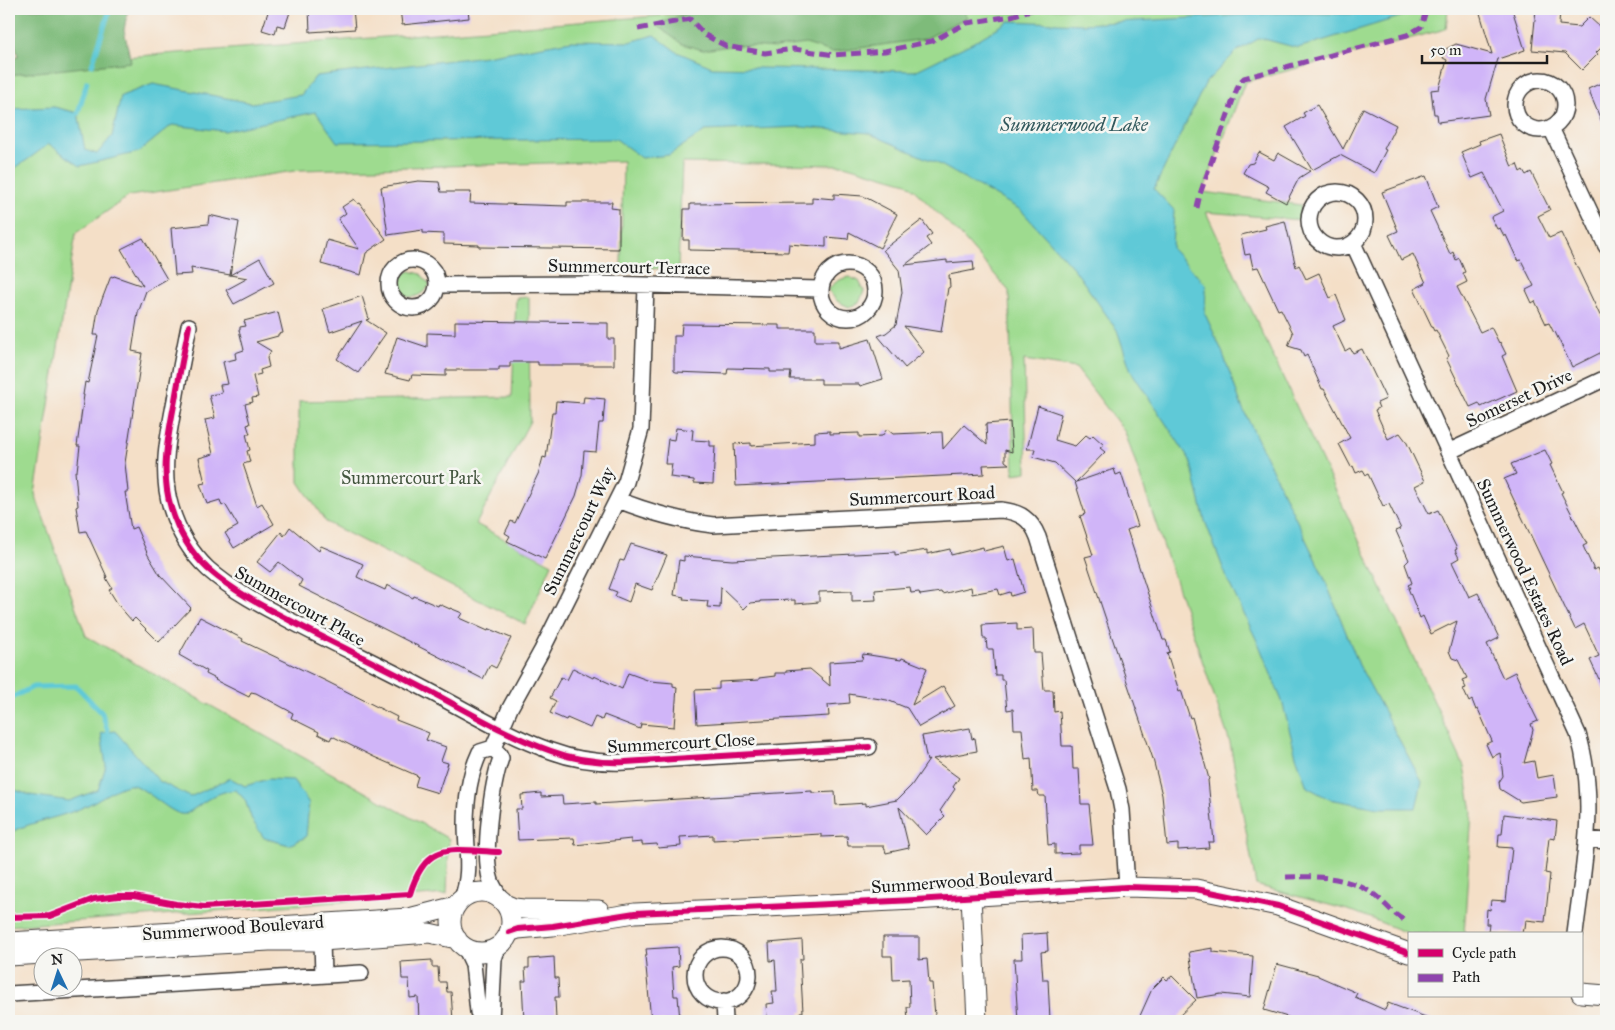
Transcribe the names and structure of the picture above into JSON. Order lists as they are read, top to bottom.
{
  "streets": {
    "street": [
      "Summercourt Terrace",
      "Somerset Drive",
      "Summercourt Road",
      "Summercourt Way",
      "Summerwood Estates Road",
      "Summercourt Place",
      "Summercourt Close",
      "Summerwood Boulevard"
    ]
  },
  "crossings": [
    ["Summercourt Terrace", "Summercourt Way"],
    ["Somerset Drive", "Summerwood Estates Road"],
    ["Summercourt Road", "Summercourt Way"],
    ["Summercourt Road", "Summerwood Boulevard"],
    ["Summercourt Way", "Summercourt Place"],
    ["Summercourt Way", "Summercourt Close"],
    ["Summercourt Way", "Summerwood Boulevard"],
    ["Summercourt Place", "Summercourt Close"]
  ],
  "water": ["Summerwood Lake"],
  "parks": ["Summercourt Park"],
  "legend": ["Cycle path", "Path"],
  "scale_bar": "50 m",
  "north": "top"
}
